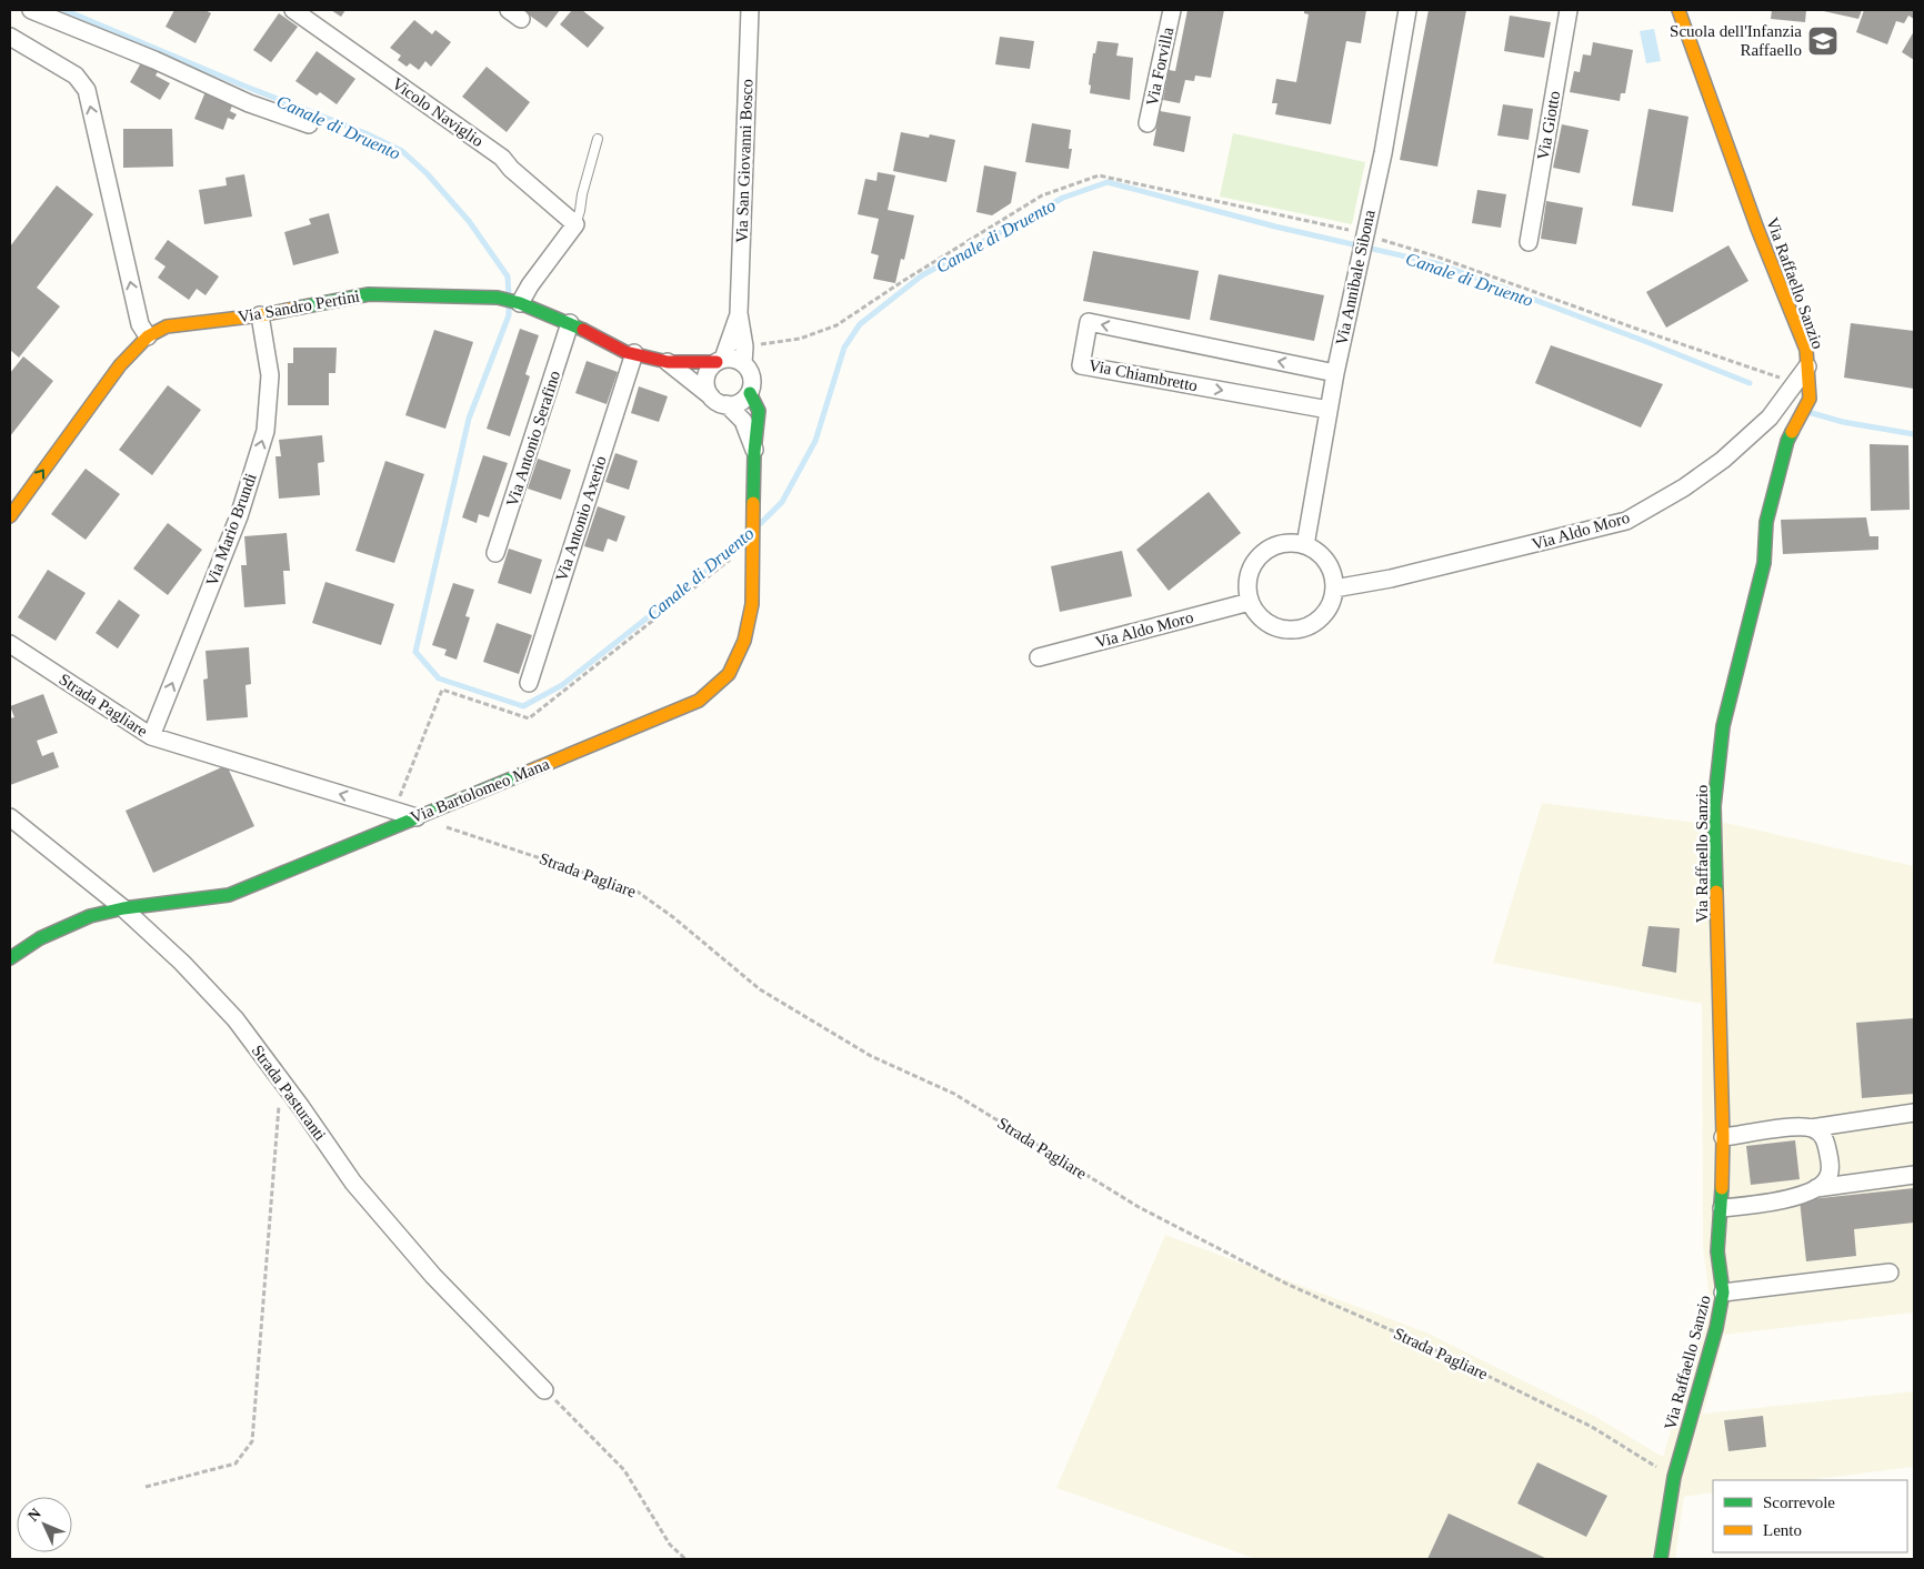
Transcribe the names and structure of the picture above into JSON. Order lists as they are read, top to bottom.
{
  "streets": {
    "street": [
      "Via Forvilla",
      "Vicolo Naviglio",
      "Via Giotto",
      "Via San Giovanni Bosco",
      "Via Annibale Sibona",
      "Via Raffaello Sanzio",
      "Via Sandro Pertini",
      "Via Chiambretto",
      "Via Antonio Serafino",
      "Via Antonio Axerio",
      "Via Mario Brundi",
      "Via Aldo Moro",
      "Strada Pagliare",
      "Via Bartolomeo Mana",
      "Strada Pasturanti"
    ]
  },
  "crossings": [
    ["Via San Giovanni Bosco", "Via Sandro Pertini"],
    ["Via San Giovanni Bosco", "Via Bartolomeo Mana"],
    ["Via Annibale Sibona", "Via Chiambretto"],
    ["Via Annibale Sibona", "Via Aldo Moro"],
    ["Via Raffaello Sanzio", "Via Aldo Moro"],
    ["Via Raffaello Sanzio", "Strada Pagliare"],
    ["Via Sandro Pertini", "Via Antonio Serafino"],
    ["Via Sandro Pertini", "Via Antonio Axerio"],
    ["Via Sandro Pertini", "Via Mario Brundi"],
    ["Via Sandro Pertini", "Via Bartolomeo Mana"],
    ["Via Mario Brundi", "Strada Pagliare"],
    ["Strada Pagliare", "Via Bartolomeo Mana"],
    ["Via Bartolomeo Mana", "Strada Pasturanti"]
  ],
  "one_way": ["Via Mario Brundi"],
  "water": ["Canale di Druento"],
  "places": {
    "school or university": ["Scuola dell'Infanzia Raffaello"]
  },
  "legend": ["Scorrevole", "Lento"],
  "north": "top left"
}
